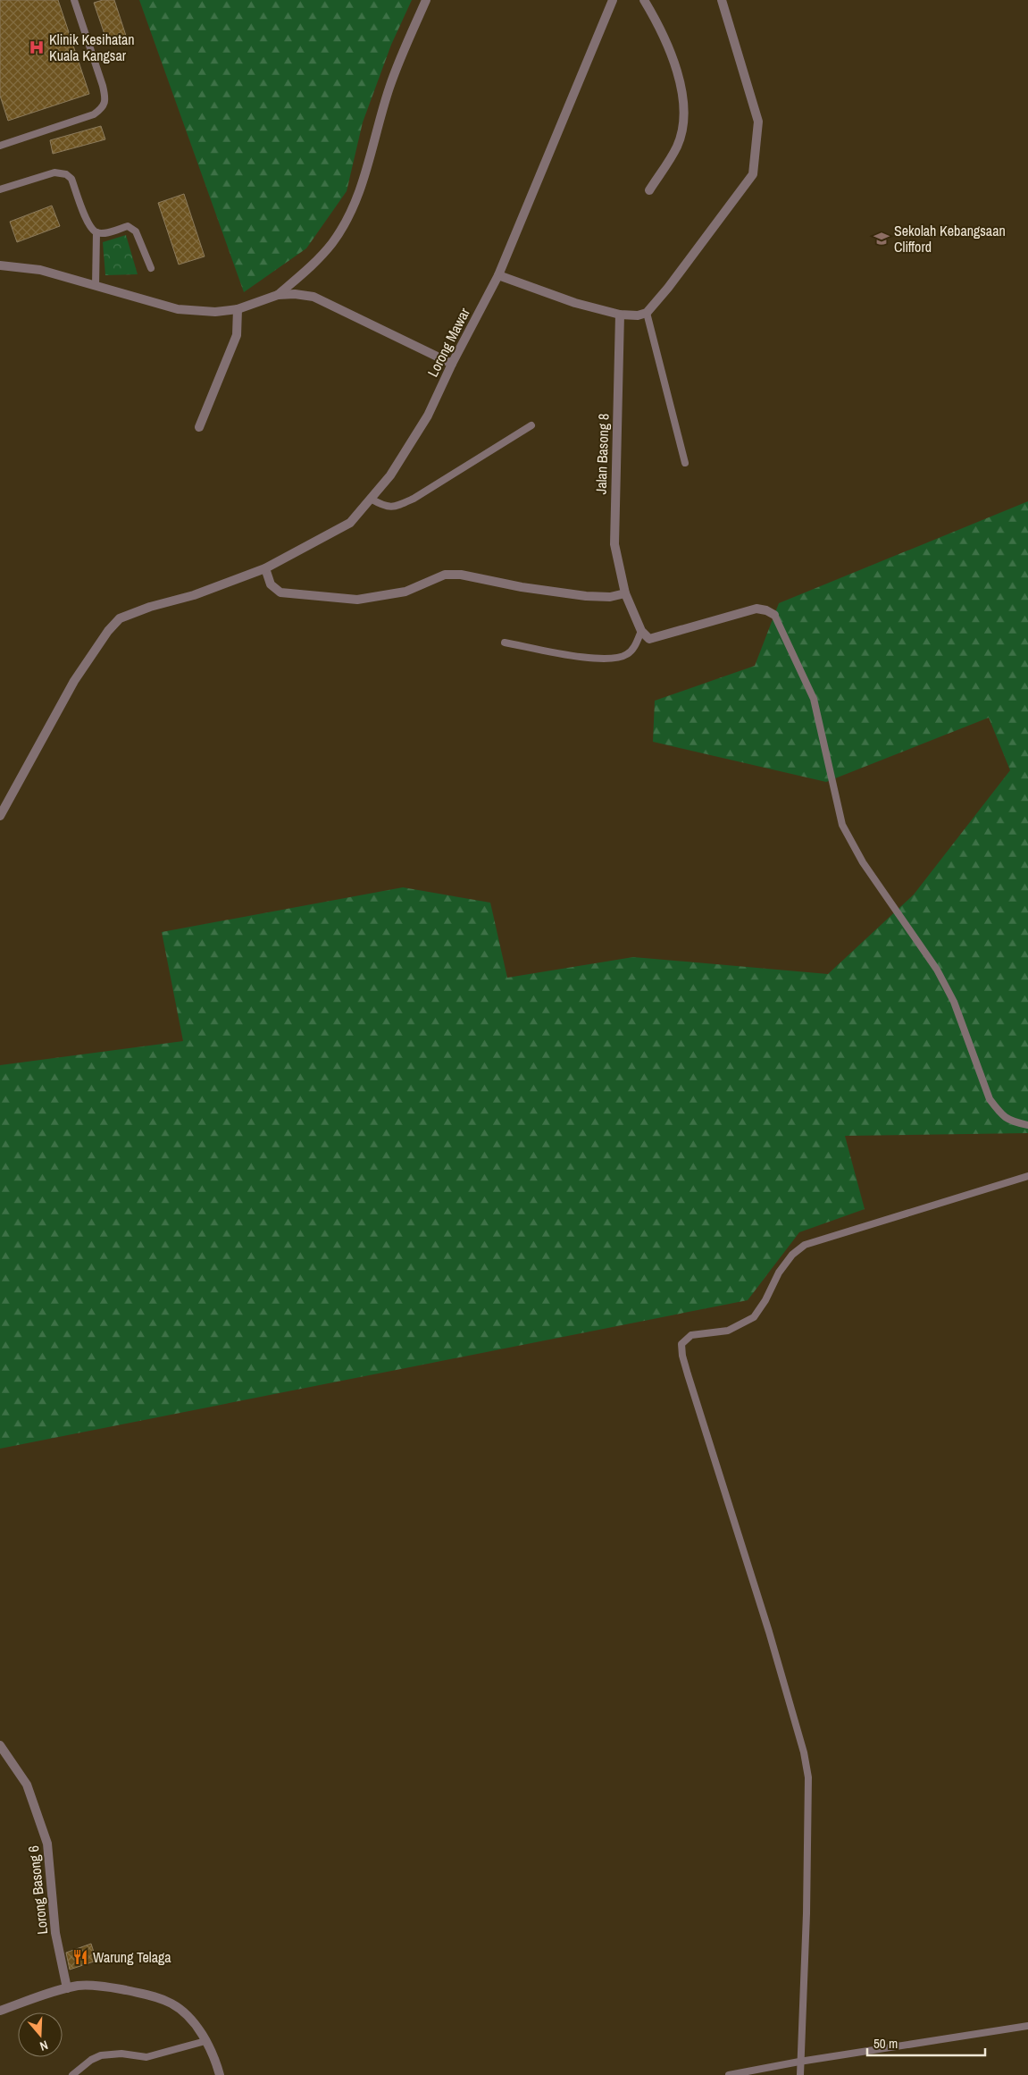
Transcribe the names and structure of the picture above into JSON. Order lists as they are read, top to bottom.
{
  "streets": {
    "street": ["Lorong Mawar", "Jalan Basong 8", "Lorong Basong 6"]
  },
  "places": {
    "hospital": ["Klinik Kesihatan Kuala Kangsar"],
    "school or university": ["Sekolah Kebangsaan Clifford"],
    "restaurant": ["Warung Telaga"]
  },
  "scale_bar": "50 m",
  "north": "bottom"
}
